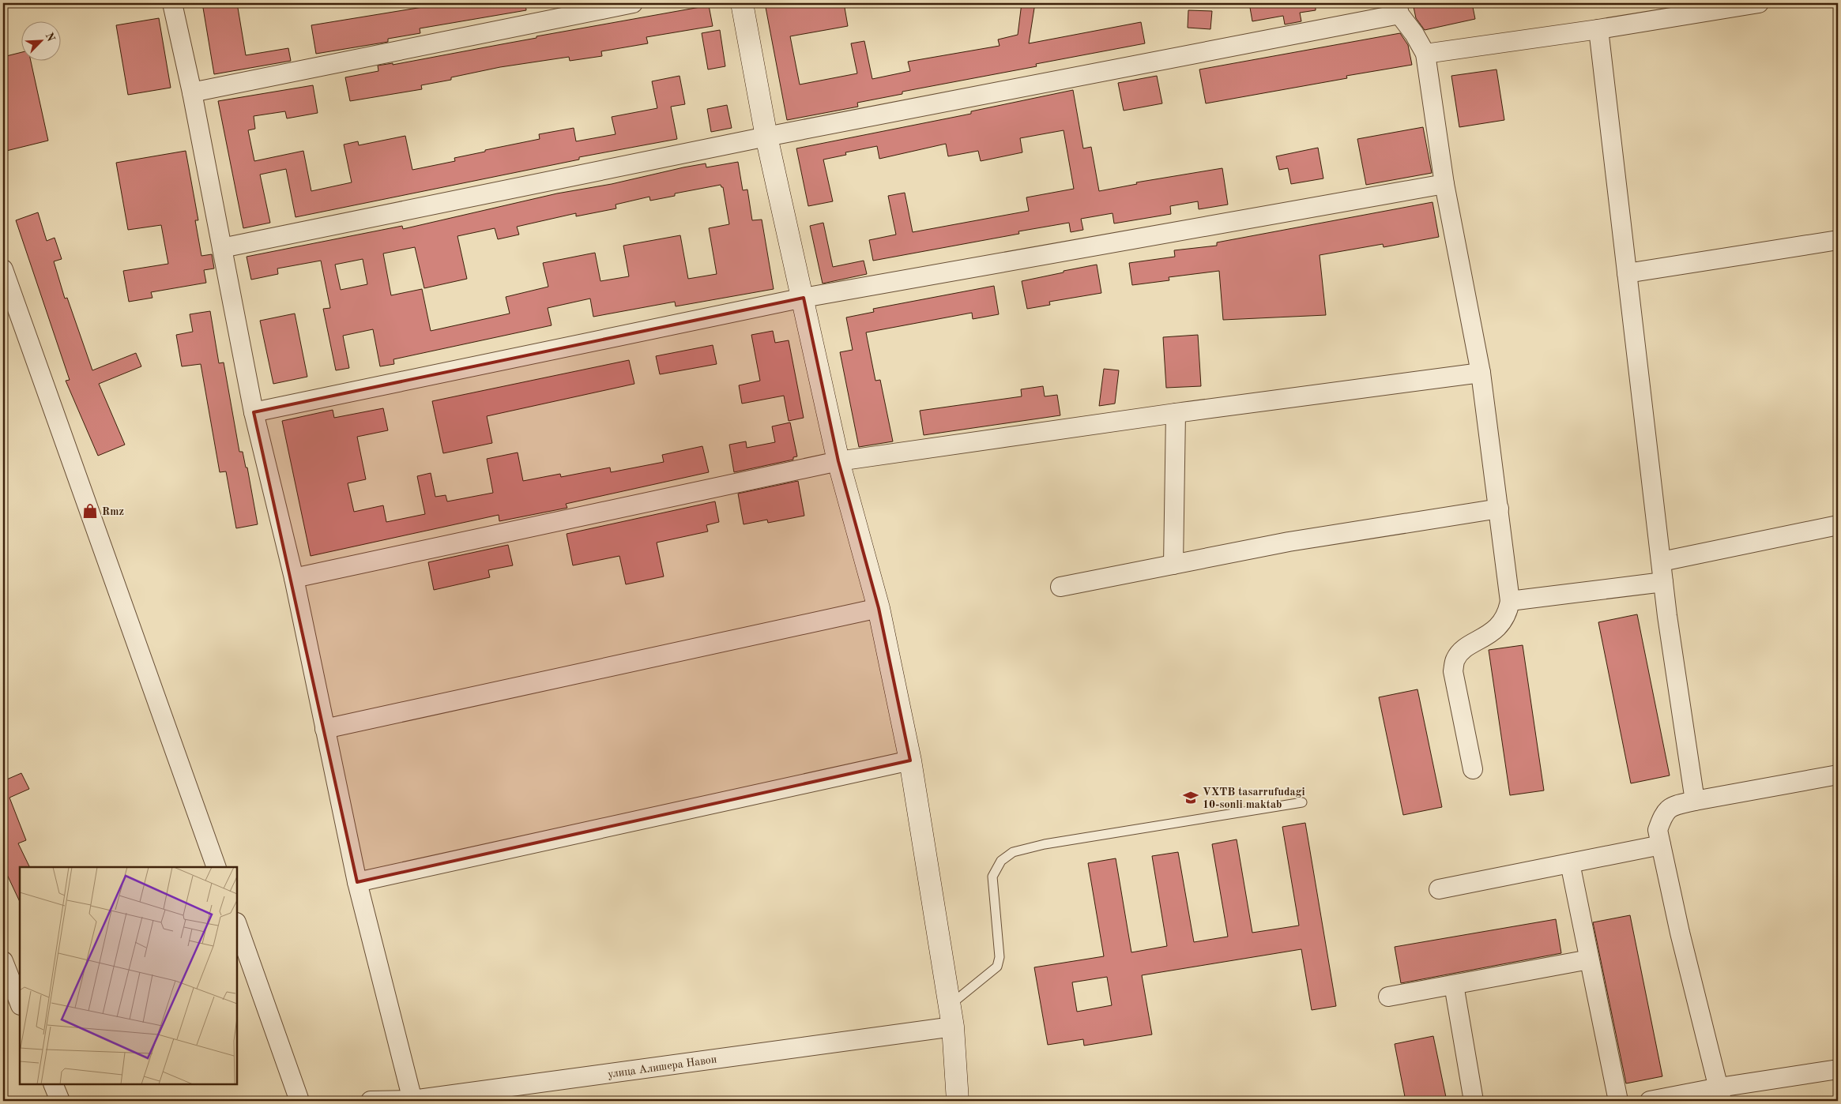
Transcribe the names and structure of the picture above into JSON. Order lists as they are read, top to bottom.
{
  "streets": {
    "street": ["улица Алишера Навои"]
  },
  "places": {
    "shop": ["Rmz"],
    "school or university": ["VXTB tasarrufudagi 10-sonli maktab"]
  },
  "north": "top right"
}
